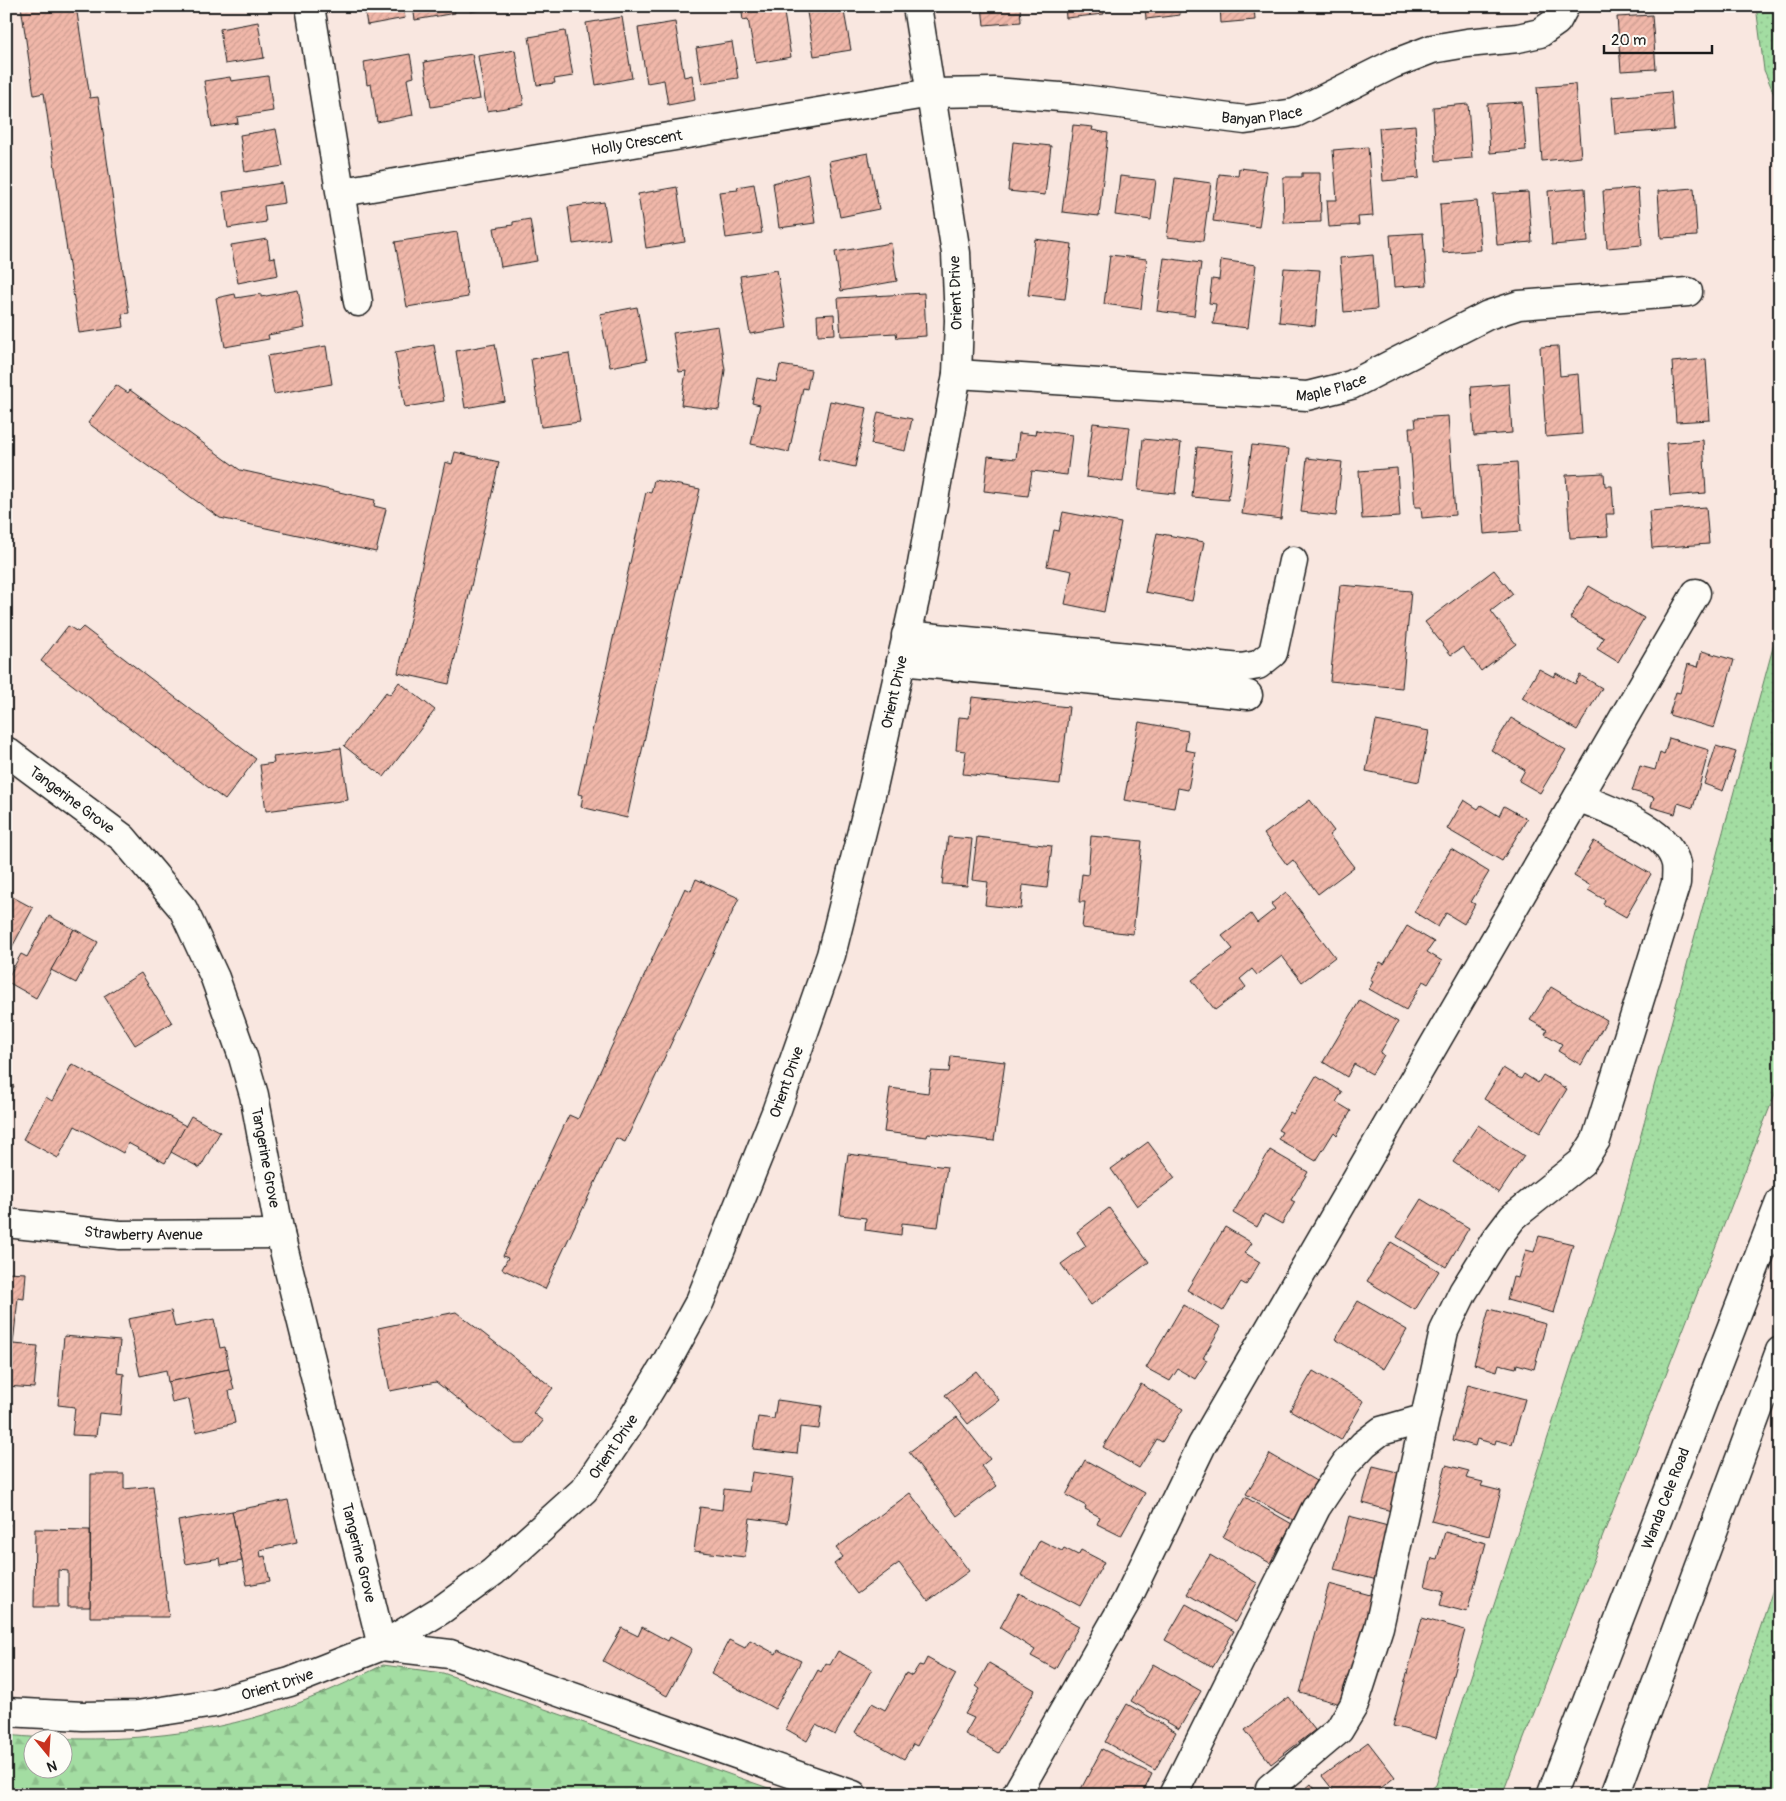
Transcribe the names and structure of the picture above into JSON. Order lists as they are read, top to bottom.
{
  "streets": {
    "street": [
      "Banyan Place",
      "Holly Crescent",
      "Orient Drive",
      "Maple Place",
      "Tangerine Grove",
      "Strawberry Avenue",
      "Wanda Cele Road"
    ]
  },
  "crossings": [
    ["Banyan Place", "Holly Crescent"],
    ["Banyan Place", "Orient Drive"],
    ["Holly Crescent", "Orient Drive"],
    ["Orient Drive", "Maple Place"],
    ["Orient Drive", "Tangerine Grove"],
    ["Tangerine Grove", "Strawberry Avenue"]
  ],
  "scale_bar": "20 m",
  "north": "bottom"
}
